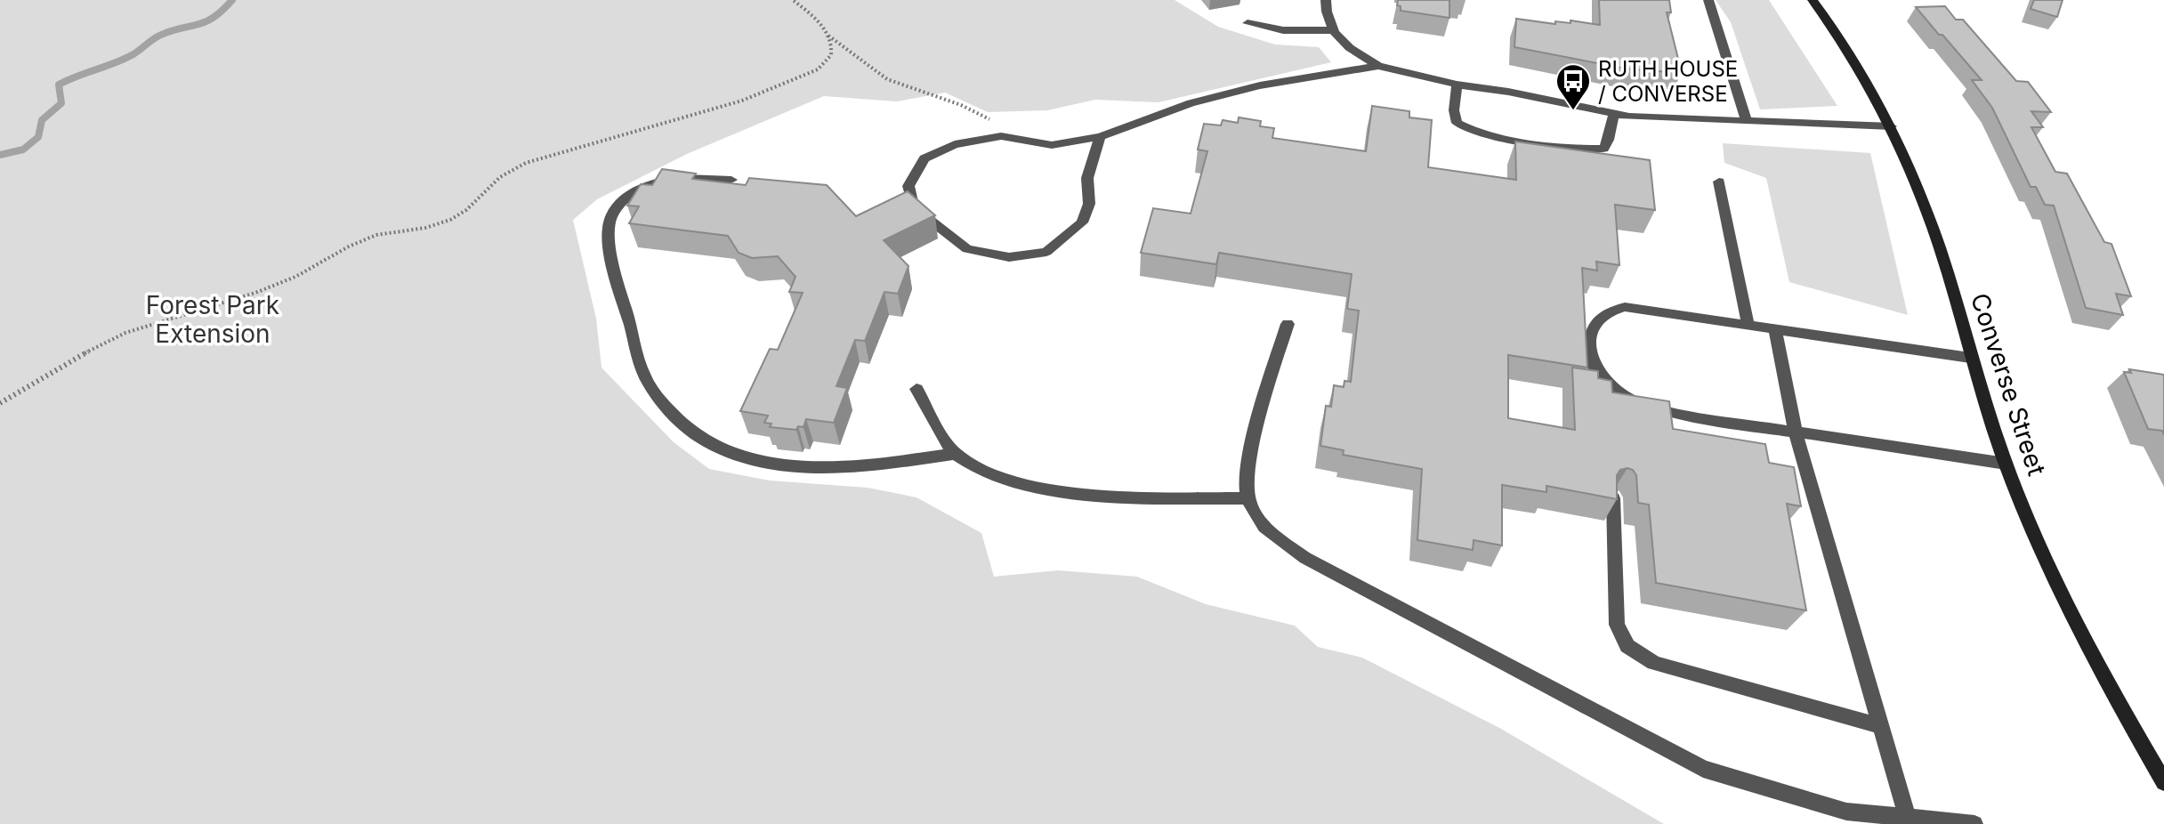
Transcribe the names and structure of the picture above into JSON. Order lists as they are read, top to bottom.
{
  "streets": {
    "main road": ["Converse Street"]
  },
  "parks": ["Forest Park Extension"],
  "places": {
    "bus stop": ["RUTH HOUSE / CONVERSE"]
  }
}
